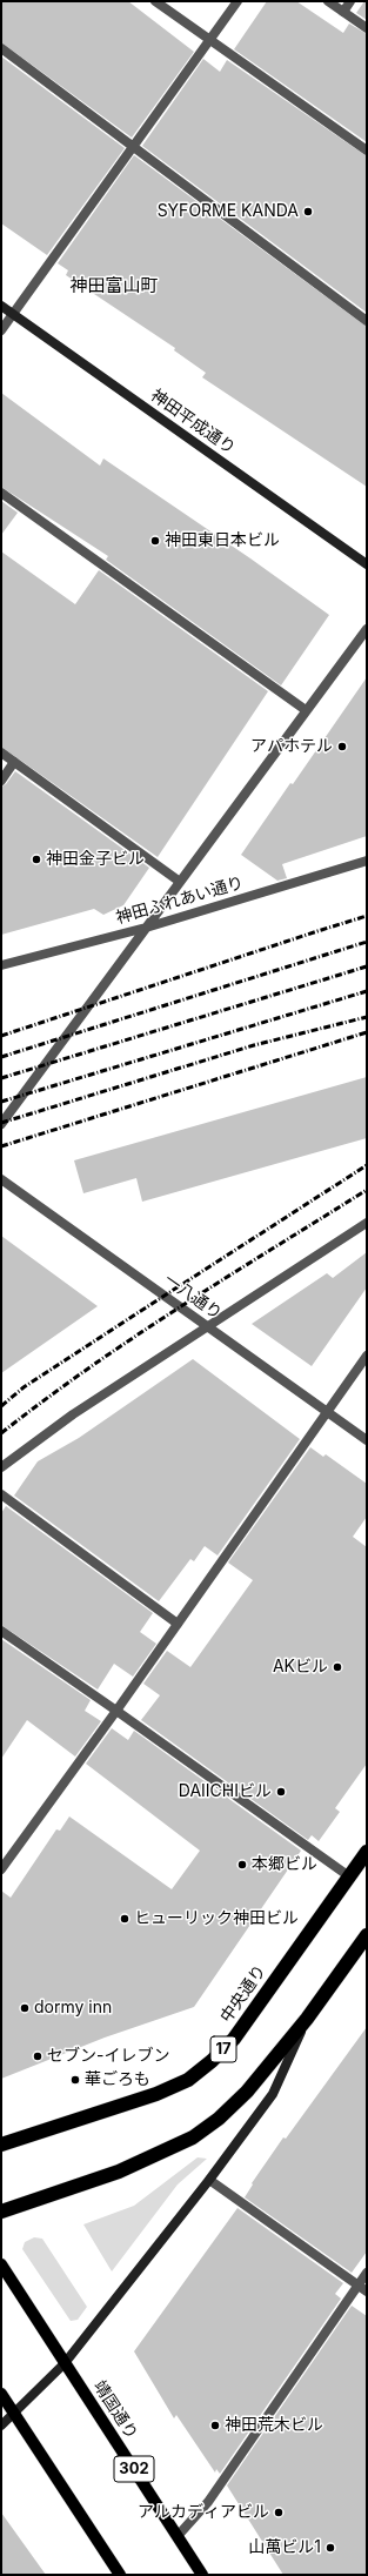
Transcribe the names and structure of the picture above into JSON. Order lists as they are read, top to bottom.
{
  "streets": {
    "highway": ["中央通り", "17"],
    "main road": ["靖国通り", "302"],
    "street": ["神田平成通り", "神田ふれあい通り", "一八通り"]
  },
  "districts": ["神田富山町"],
  "places": [
    "SYFORME KANDA",
    "神田東日本ビル",
    "アパホテル",
    "神田金子ビル",
    "AKビル",
    "DAIICHIビル",
    "本郷ビル",
    "ヒューリック神田ビル",
    "dormy inn",
    "セブン-イレブン",
    "華ごろも",
    "神田荒木ビル",
    "アルカディアビル",
    "山萬ビル1"
  ]
}
